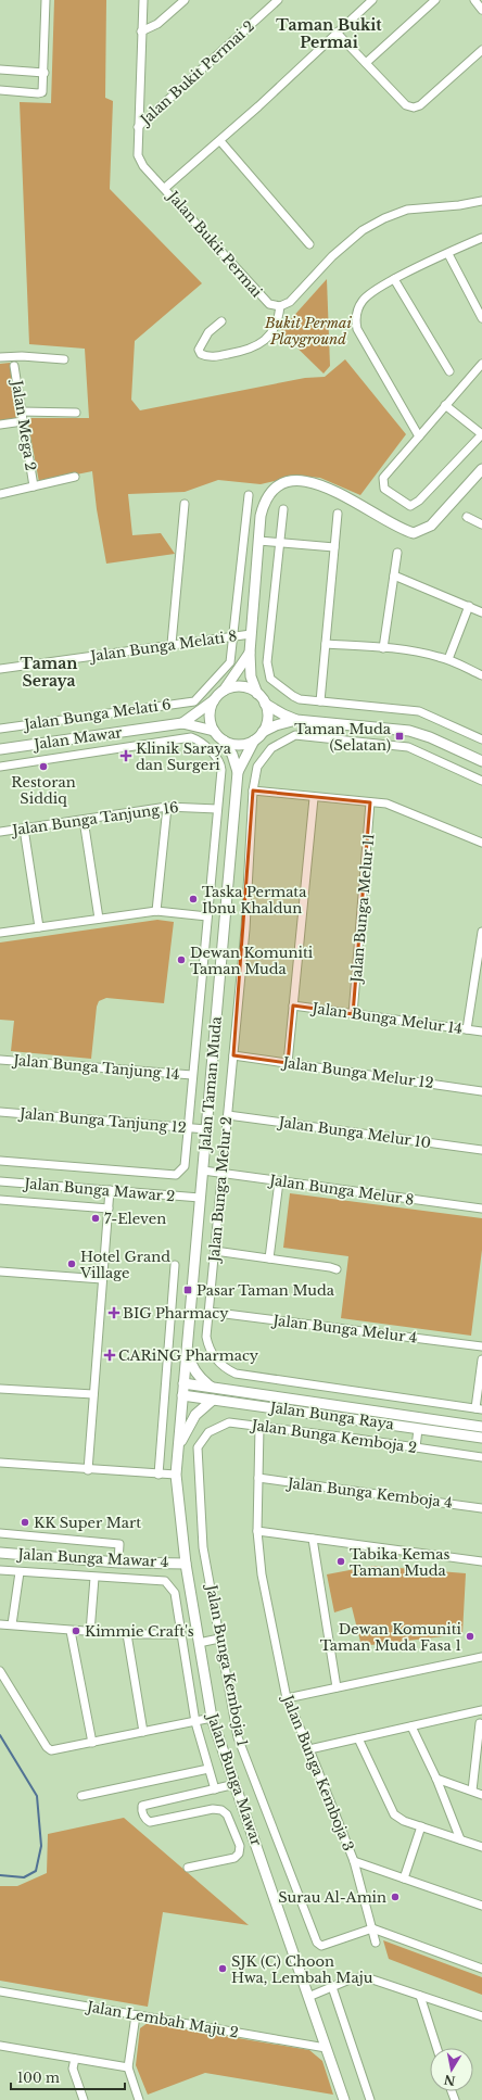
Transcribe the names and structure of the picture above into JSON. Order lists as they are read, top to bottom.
{
  "streets": {
    "street": [
      "Jalan Bukit Permai 2",
      "Jalan Bukit Permai",
      "Jalan Mega 2",
      "Jalan Bunga Melati 8",
      "Jalan Bunga Melati 6",
      "Jalan Mawar",
      "Jalan Bunga Tanjung 16",
      "Jalan Bunga Melur 11",
      "Jalan Bunga Melur 14",
      "Jalan Bunga Tanjung 14",
      "Jalan Bunga Melur 12",
      "Jalan Taman Muda",
      "Jalan Bunga Tanjung 12",
      "Jalan Bunga Melur 10",
      "Jalan Bunga Melur 2",
      "Jalan Bunga Mawar 2",
      "Jalan Bunga Melur 8",
      "Jalan Bunga Melur 4",
      "Jalan Bunga Raya",
      "Jalan Bunga Kemboja 2",
      "Jalan Bunga Kemboja 4",
      "Jalan Bunga Mawar 4",
      "Jalan Bunga Kemboja 1",
      "Jalan Bunga Kemboja 3",
      "Jalan Bunga Mawar",
      "Jalan Lembah Maju 2"
    ]
  },
  "crossings": [
    ["Jalan Bunga Melati 8", "Jalan Bunga Melati 6"],
    ["Jalan Mawar", "Jalan Taman Muda"],
    ["Jalan Bunga Melur 11", "Jalan Bunga Melur 14"],
    ["Jalan Bunga Melur 12", "Jalan Bunga Melur 2"],
    ["Jalan Taman Muda", "Jalan Bunga Tanjung 12"],
    ["Jalan Taman Muda", "Jalan Bunga Mawar 2"],
    ["Jalan Taman Muda", "Jalan Bunga Melur 8"],
    ["Jalan Taman Muda", "Jalan Bunga Raya"],
    ["Jalan Taman Muda", "Jalan Bunga Mawar"],
    ["Jalan Bunga Melur 10", "Jalan Bunga Melur 2"],
    ["Jalan Bunga Melur 2", "Jalan Bunga Melur 8"],
    ["Jalan Bunga Melur 2", "Jalan Bunga Melur 4"],
    ["Jalan Bunga Raya", "Jalan Bunga Mawar"],
    ["Jalan Bunga Kemboja 2", "Jalan Bunga Kemboja 1"],
    ["Jalan Bunga Kemboja 2", "Jalan Bunga Kemboja 3"],
    ["Jalan Bunga Kemboja 4", "Jalan Bunga Kemboja 3"],
    ["Jalan Bunga Mawar 4", "Jalan Bunga Mawar"],
    ["Jalan Bunga Kemboja 1", "Jalan Bunga Kemboja 3"],
    ["Jalan Bunga Mawar", "Jalan Lembah Maju 2"]
  ],
  "districts": ["Taman Bukit Permai", "Taman Seraya"],
  "parks": ["Bukit Permai Playground"],
  "places": {
    "transit": ["Taman Muda (Selatan)", "Pasar Taman Muda"],
    "health": ["Klinik Saraya dan Surgeri", "BIG Pharmacy", "CARiNG Pharmacy"],
    "other": [
      "Restoran Siddiq",
      "Taska Permata Ibnu Khaldun",
      "Dewan Komuniti Taman Muda",
      "7-Eleven",
      "Hotel Grand Village",
      "KK Super Mart",
      "Tabika Kemas Taman Muda",
      "Kimmie Craft's",
      "Dewan Komuniti Taman Muda Fasa 1",
      "Surau Al-Amin",
      "SJK (C) Choon Hwa, Lembah Maju"
    ]
  },
  "scale_bar": "100 m",
  "north": "bottom"
}
